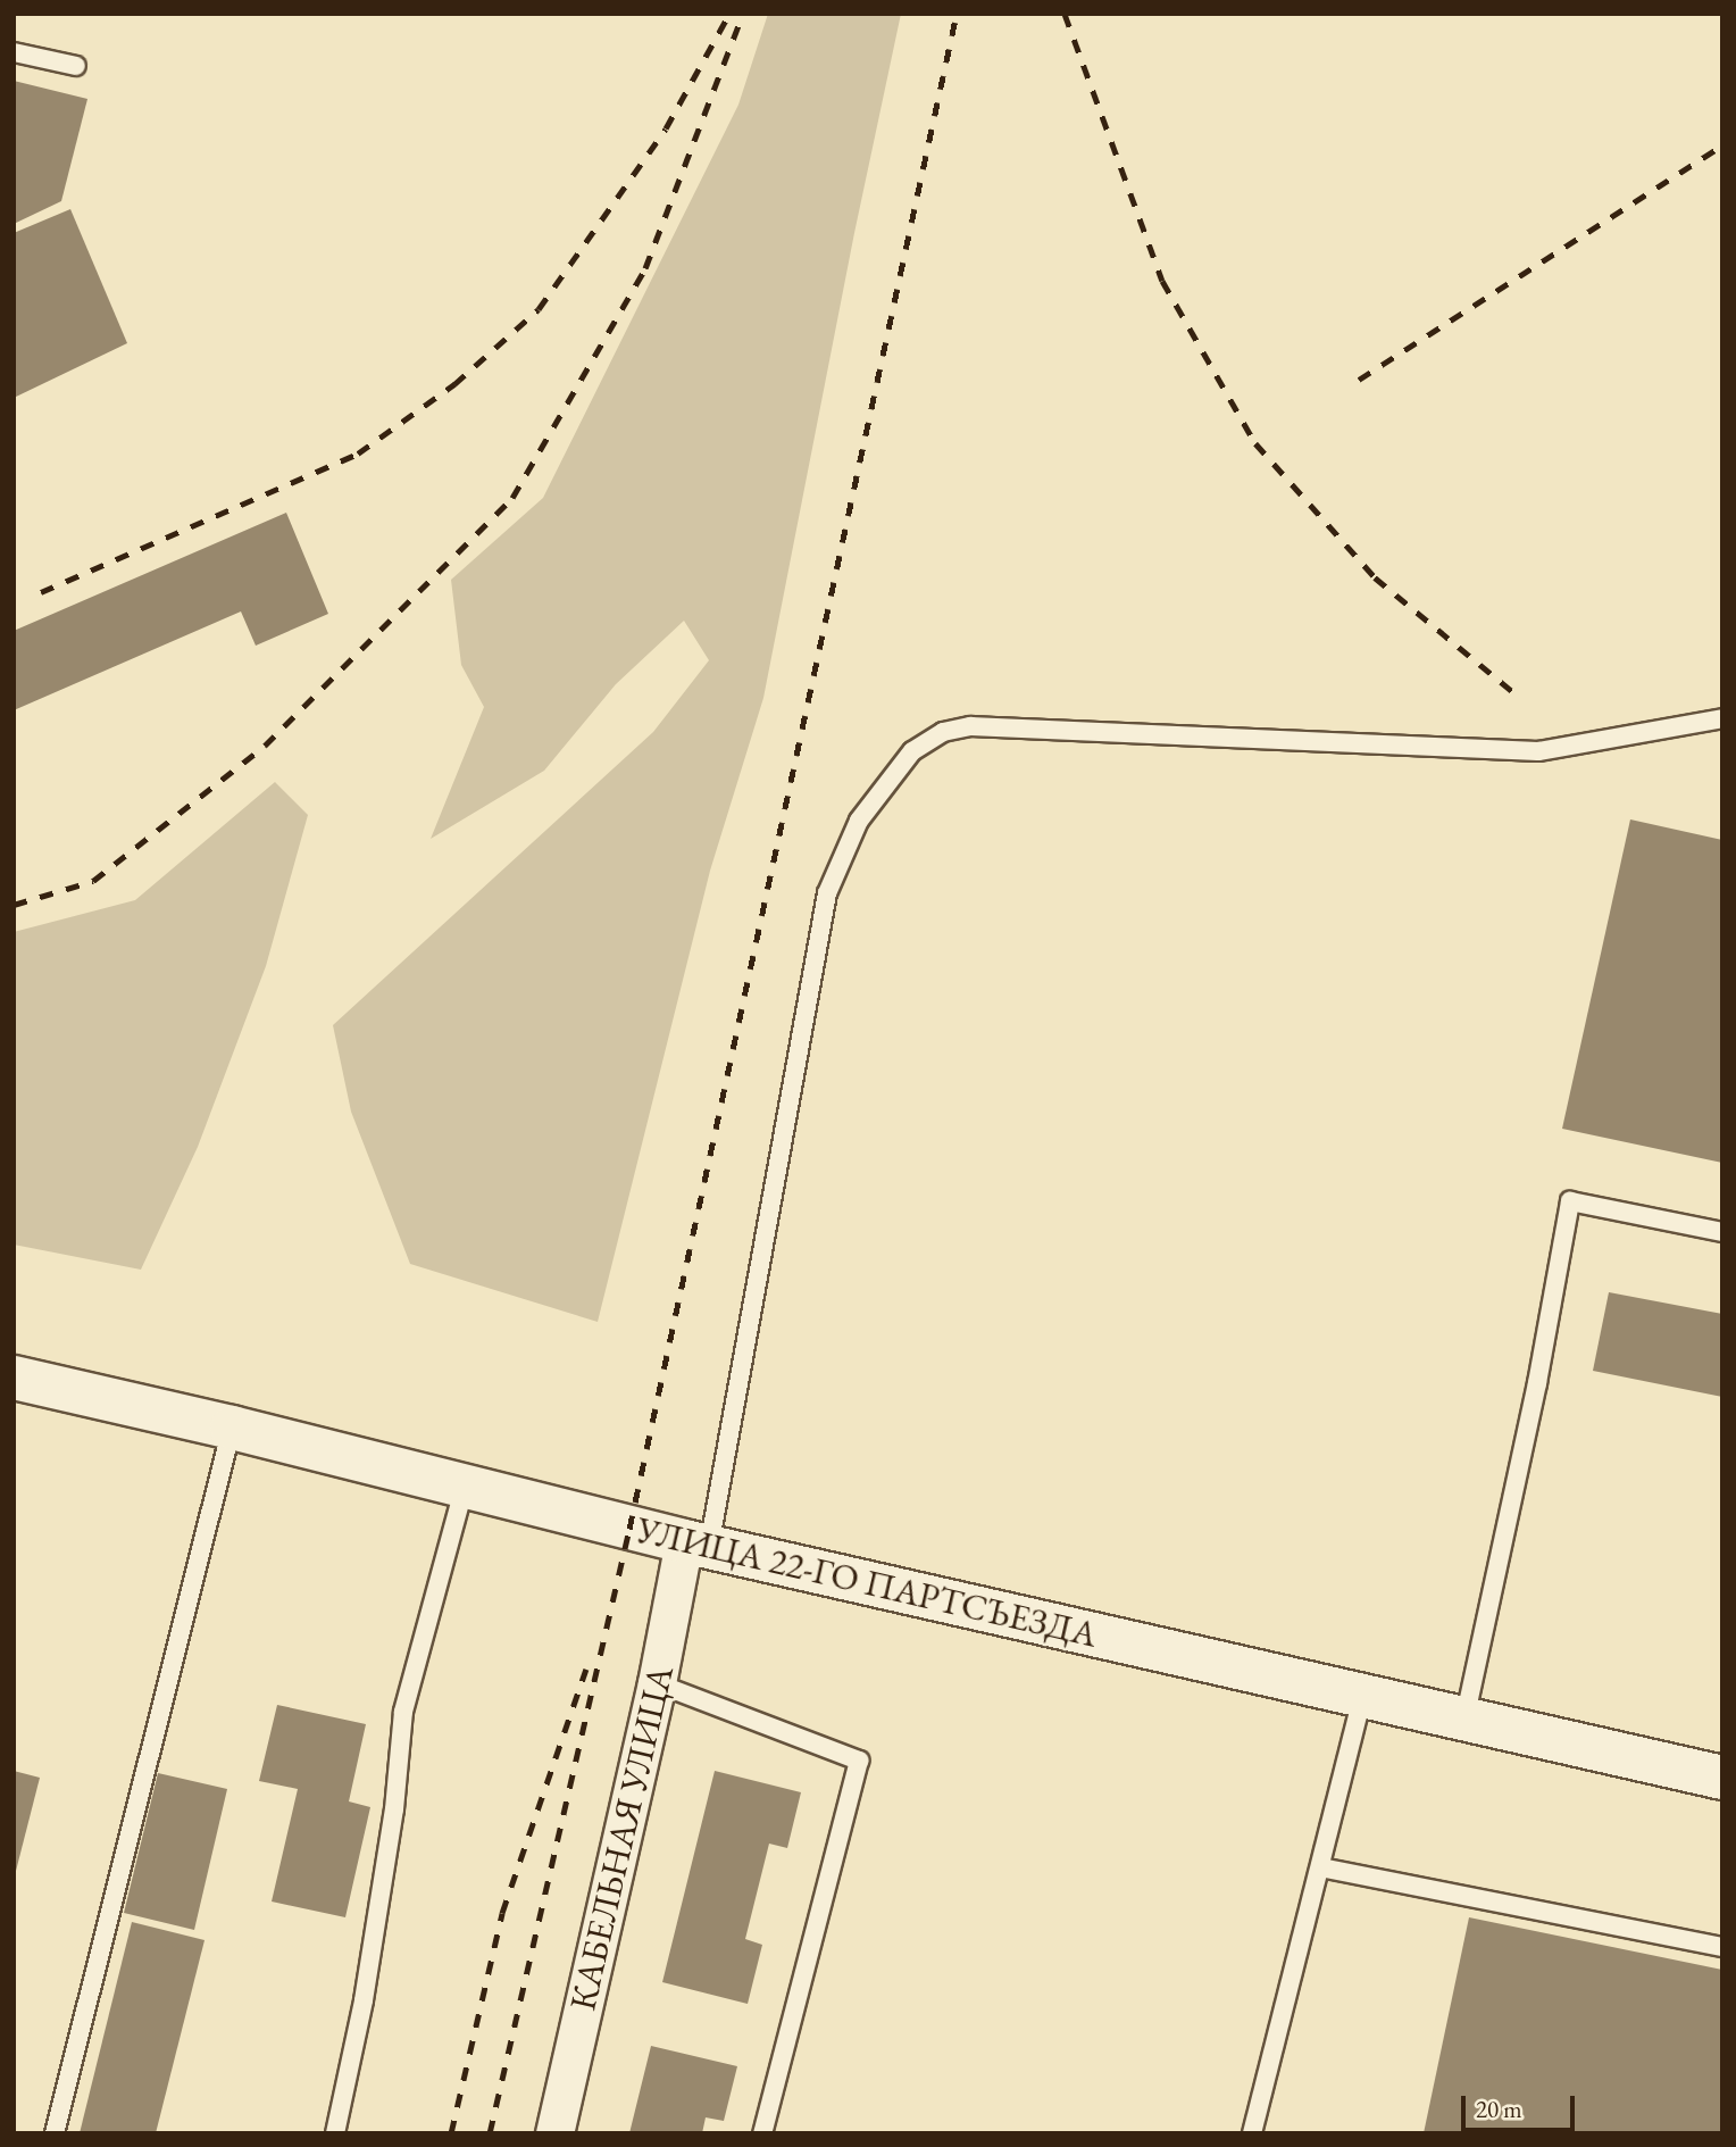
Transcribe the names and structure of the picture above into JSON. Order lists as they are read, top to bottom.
{
  "streets": {
    "street": ["УЛИЦА 22-ГО ПАРТСЪЕЗДА", "КАБЕЛЬНАЯ УЛИЦА"]
  },
  "crossings": [
    ["УЛИЦА 22-ГО ПАРТСЪЕЗДА", "КАБЕЛЬНАЯ УЛИЦА"]
  ],
  "scale_bar": "20 m"
}
